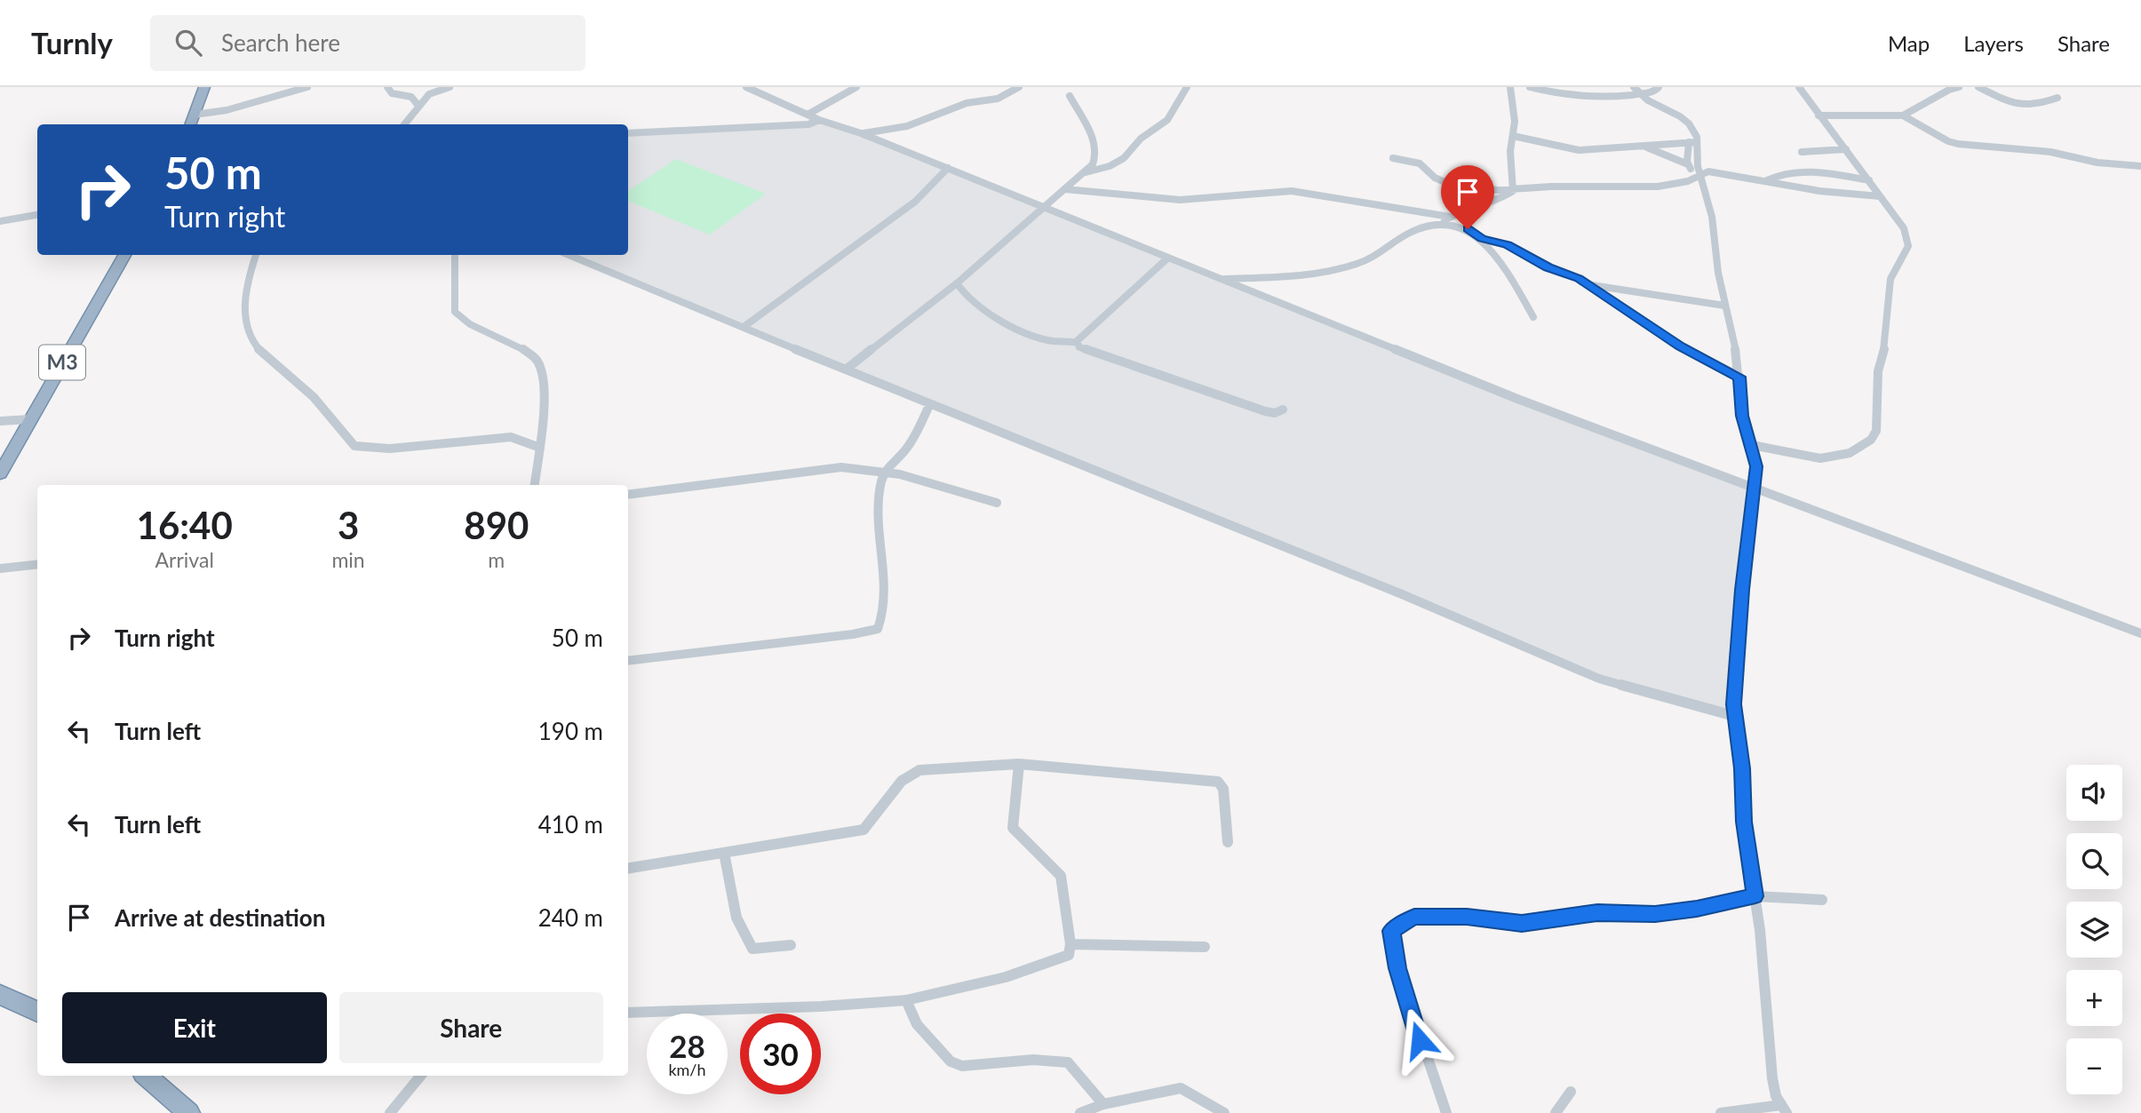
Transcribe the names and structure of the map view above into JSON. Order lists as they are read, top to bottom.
{
  "streets": {
    "highway": ["M3"]
  },
  "page": {
    "header": "Turnly",
    "search": "Search here",
    "nav": ["Map", "Layers", "Share"],
    "turn": ["50 m", "Turn right"],
    "eta": [
      "16:40",
      "Arrival",
      "3",
      "min",
      "890",
      "m"
    ],
    "list": [
      {
        "name": "Turn right",
        "value": "50 m"
      },
      {
        "name": "Turn left",
        "value": "190 m"
      },
      {
        "name": "Turn left",
        "value": "410 m"
      },
      {
        "name": "Arrive at destination",
        "value": "240 m"
      }
    ],
    "map_buttons": ["+", "−"],
    "buttons": ["Exit", "Share"],
    "speed": "28 km/h",
    "limit": "30"
  }
}
